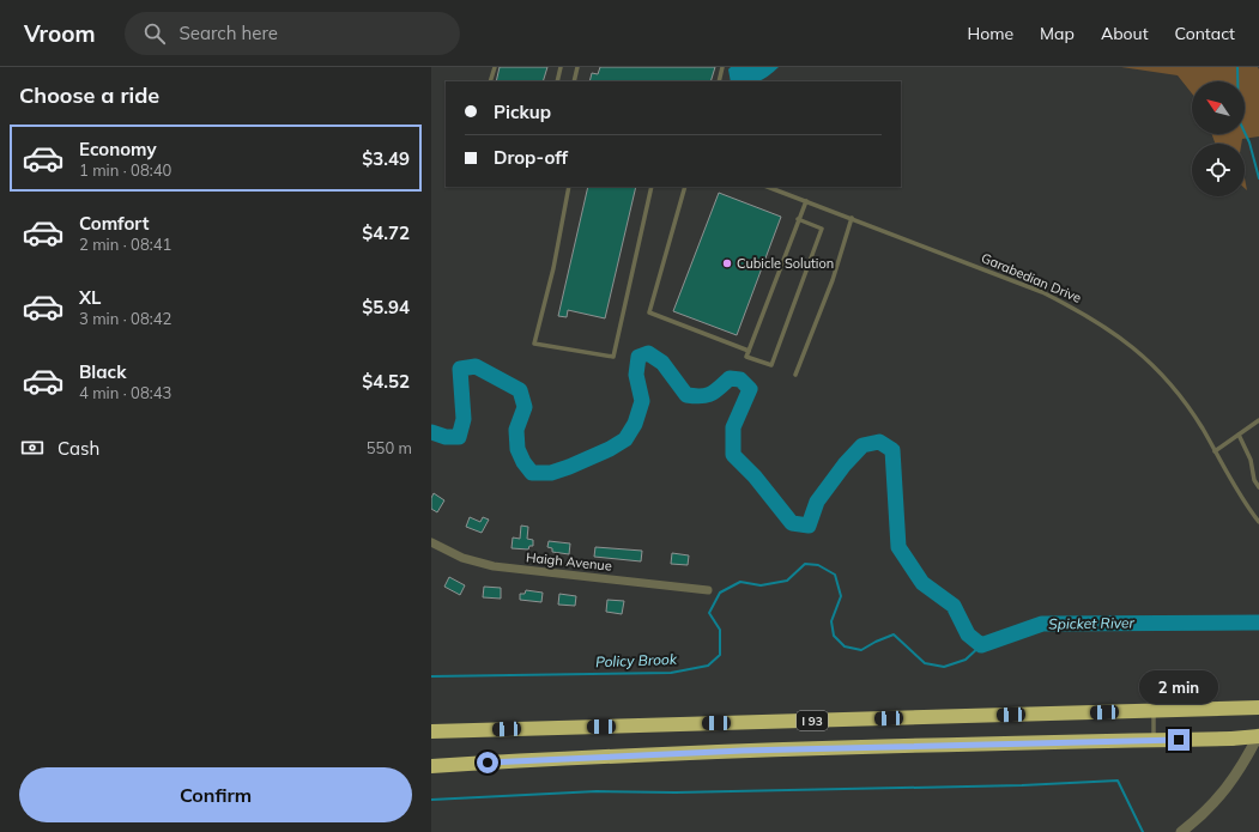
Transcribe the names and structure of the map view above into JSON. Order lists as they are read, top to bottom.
{
  "streets": {
    "highway": ["I 93"],
    "street": ["Haigh Avenue"],
    "lane": ["Garabedian Drive"]
  },
  "water": ["Spicket River", "Policy Brook"],
  "places": ["Cubicle Solution"],
  "north": "top left",
  "page": {
    "header": "Vroom",
    "search": "Search here",
    "nav": [
      "Home",
      "Map",
      "About",
      "Contact"
    ],
    "heading": "Choose a ride",
    "banner": ["Pickup", "Drop-off"],
    "list": [
      {
        "name": "Economy",
        "note": "1 min · 08:40",
        "value": "$3.49"
      },
      {
        "name": "Comfort",
        "note": "2 min · 08:41",
        "value": "$4.72"
      },
      {
        "name": "XL",
        "note": "3 min · 08:42",
        "value": "$5.94"
      },
      {
        "name": "Black",
        "note": "4 min · 08:43",
        "value": "$4.52"
      }
    ],
    "pay": ["Cash", "550 m"],
    "bubble": "2 min",
    "buttons": "Confirm"
  }
}
